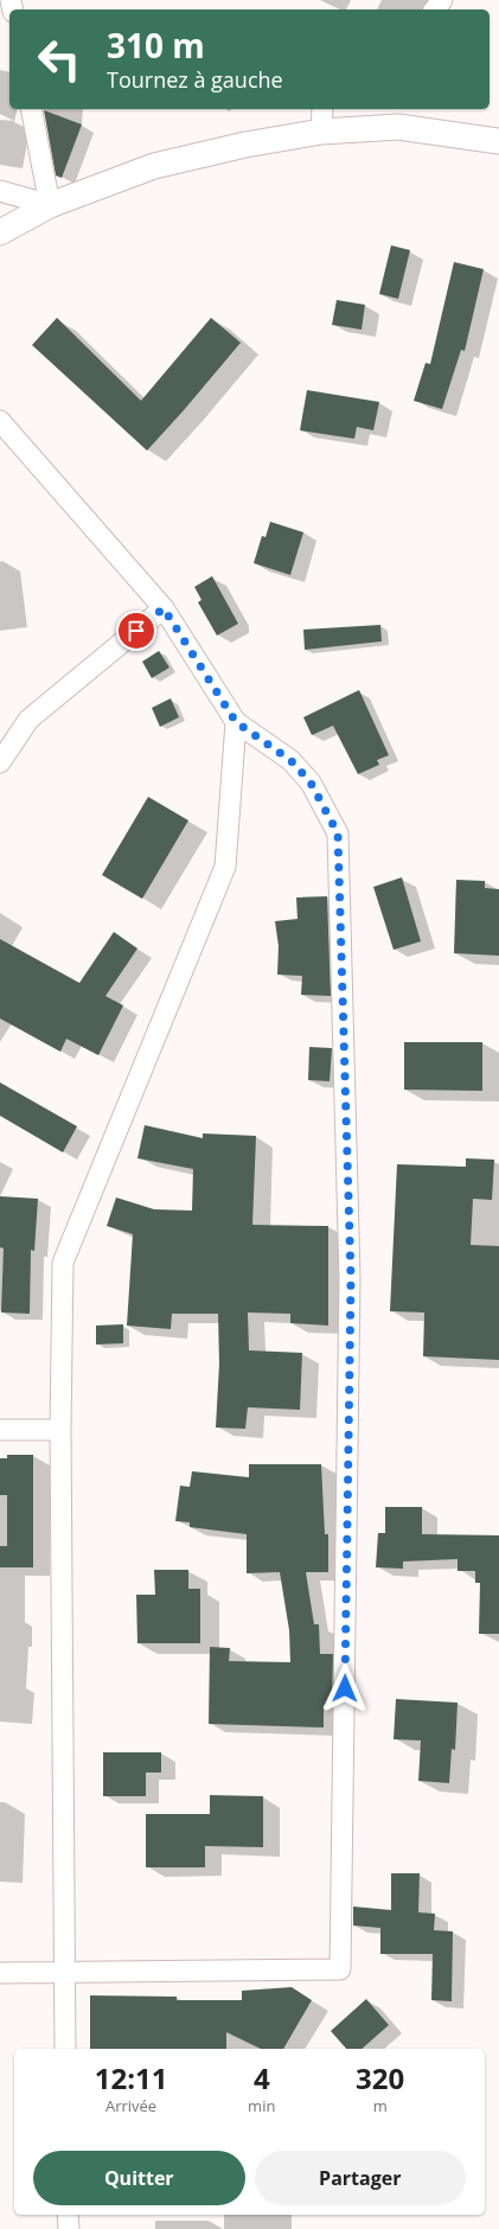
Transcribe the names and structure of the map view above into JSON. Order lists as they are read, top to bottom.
{
  "page": {
    "turn": ["310 m", "Tournez à gauche"],
    "eta": [
      "12:11",
      "Arrivée",
      "4",
      "min",
      "320",
      "m"
    ],
    "buttons": ["Quitter", "Partager"]
  }
}
